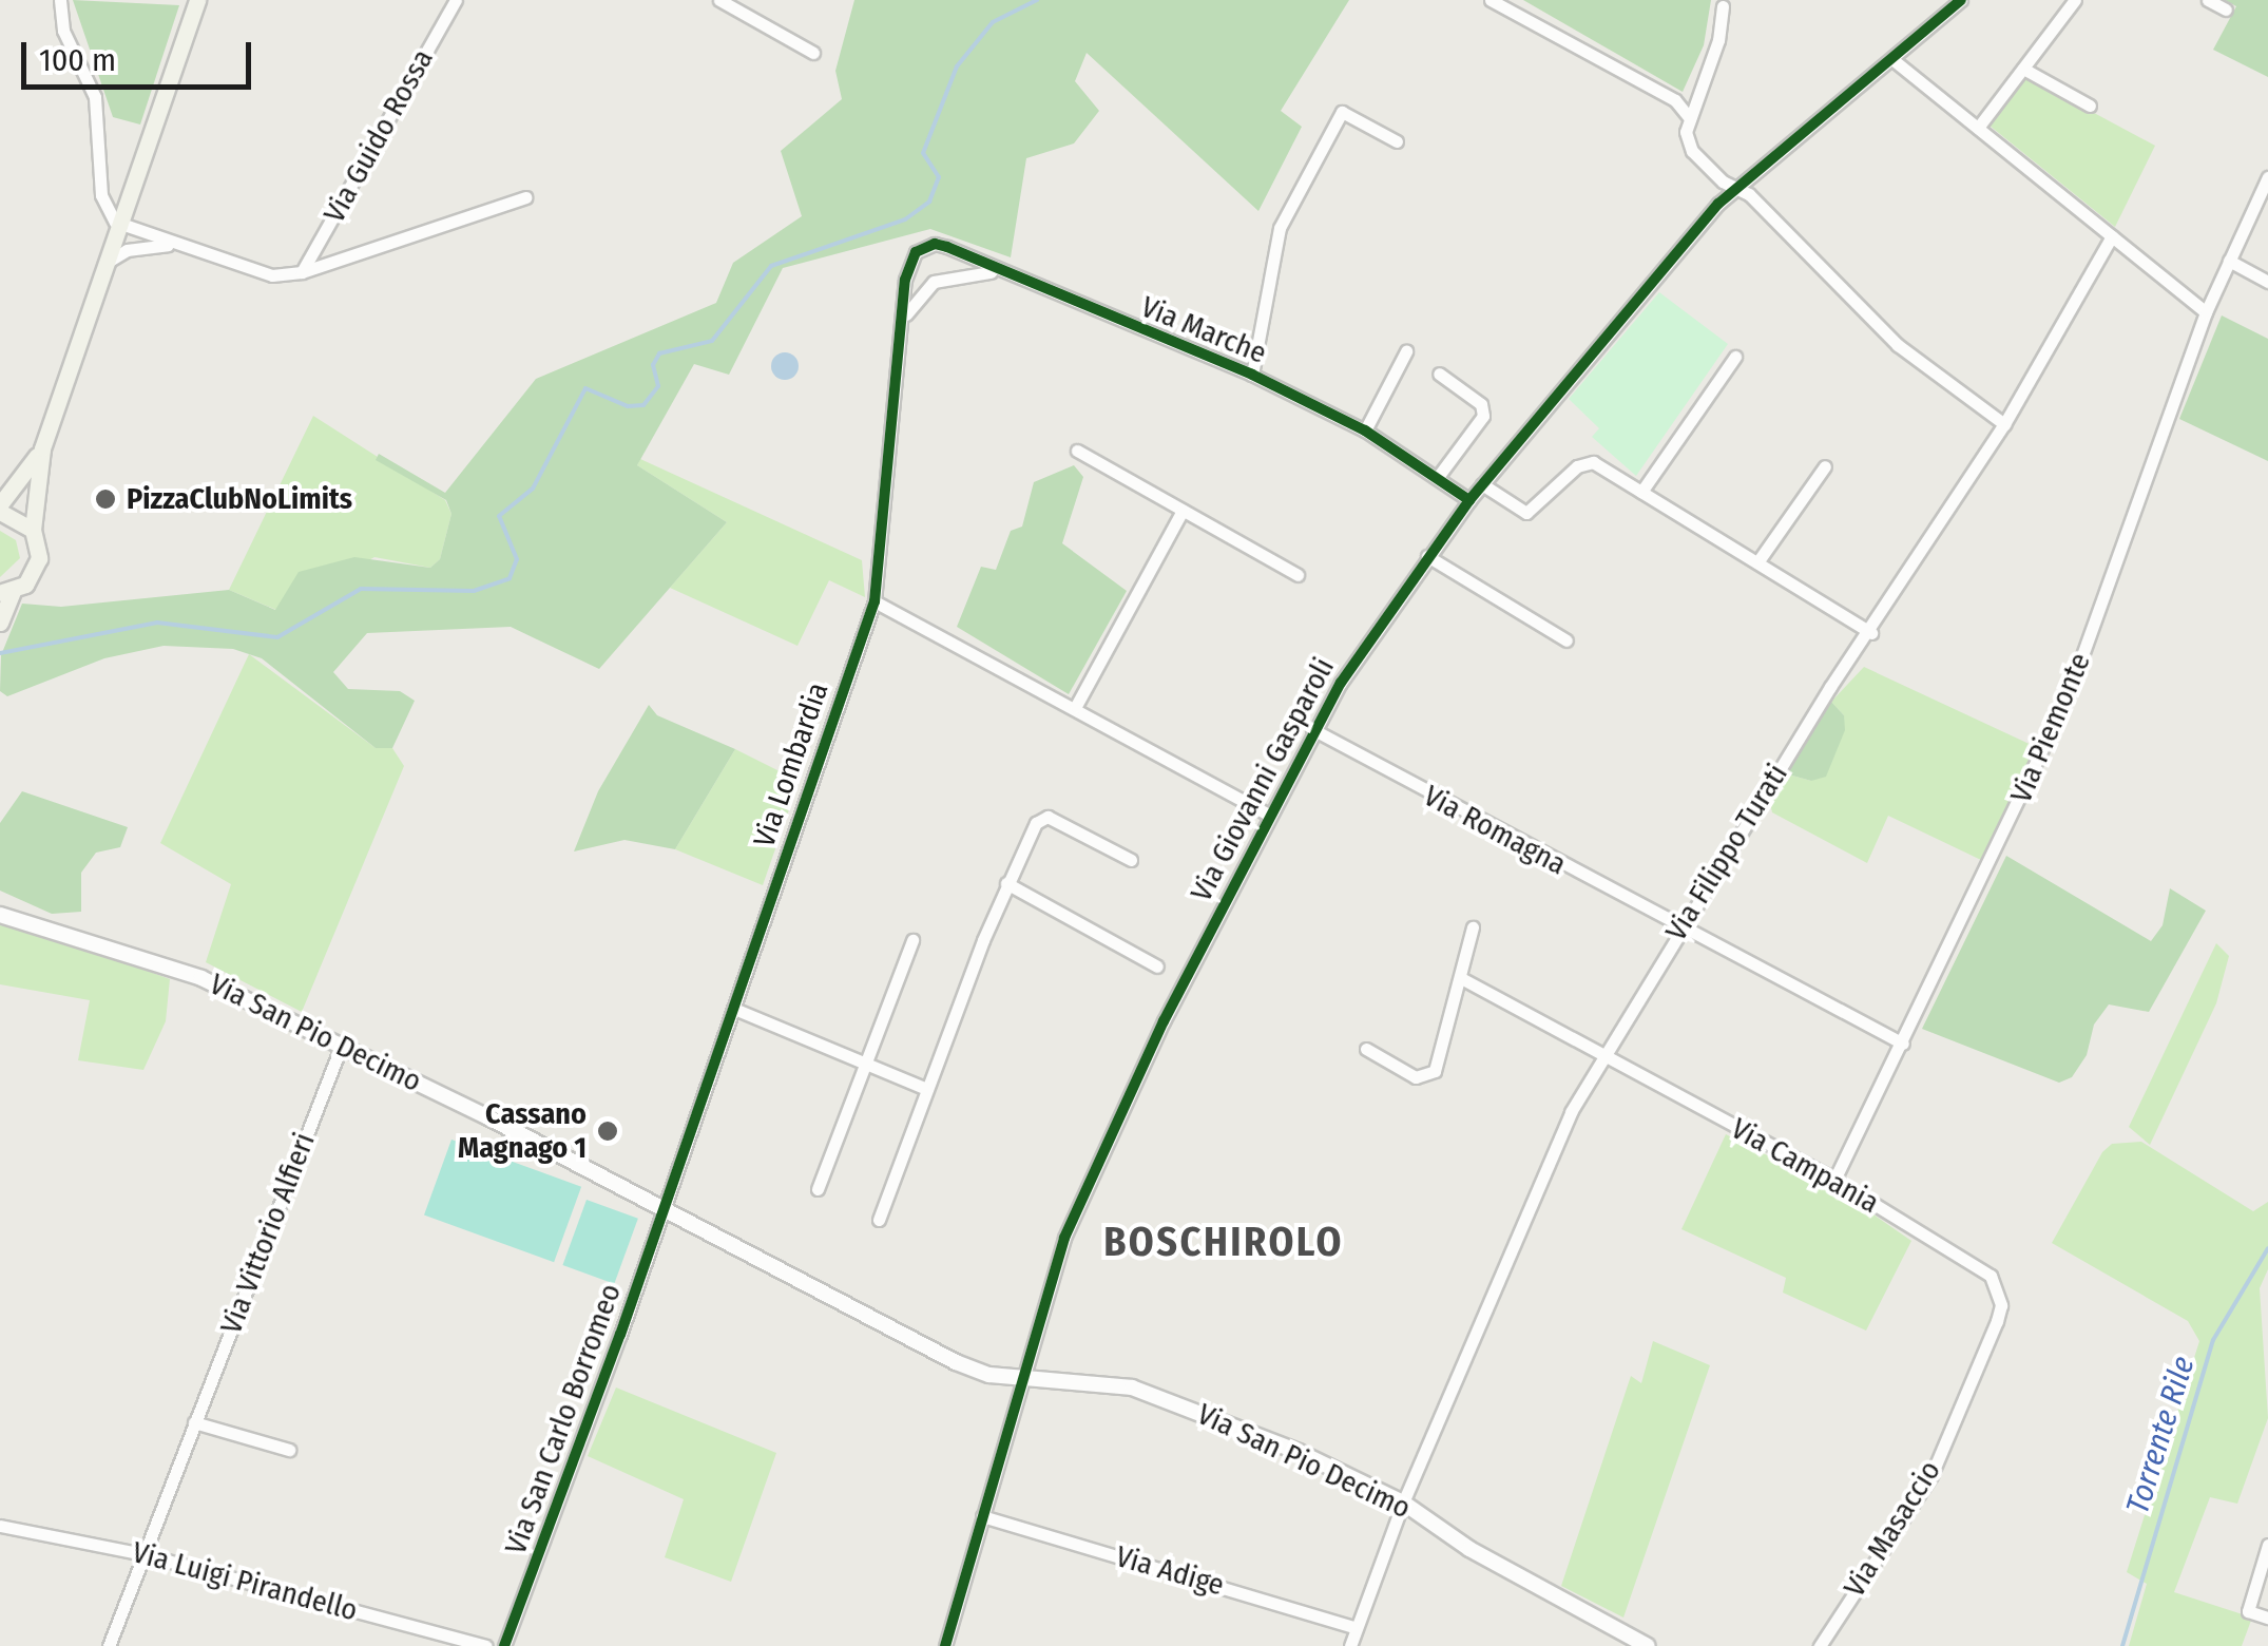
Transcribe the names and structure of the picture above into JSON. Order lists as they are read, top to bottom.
{
  "streets": {
    "street": [
      "Via Guido Rossa",
      "Via Marche",
      "Via Piemonte",
      "Via Lombardia",
      "Via Giovanni Gasparoli",
      "Via Romagna",
      "Via Filippo Turati",
      "Via San Pio Decimo",
      "Via Campania",
      "Via Vittorio Alfieri",
      "Via San Carlo Borromeo",
      "Via Masaccio",
      "Via Adige",
      "Via Luigi Pirandello"
    ]
  },
  "crossings": [
    ["Via Marche", "Via Lombardia"],
    ["Via Marche", "Via Giovanni Gasparoli"],
    ["Via Piemonte", "Via Romagna"],
    ["Via Piemonte", "Via Campania"],
    ["Via Lombardia", "Via San Pio Decimo"],
    ["Via Lombardia", "Via San Carlo Borromeo"],
    ["Via Giovanni Gasparoli", "Via Romagna"],
    ["Via Giovanni Gasparoli", "Via San Pio Decimo"],
    ["Via Giovanni Gasparoli", "Via Adige"],
    ["Via Romagna", "Via Filippo Turati"],
    ["Via Filippo Turati", "Via San Pio Decimo"],
    ["Via Filippo Turati", "Via Campania"],
    ["Via Filippo Turati", "Via Adige"],
    ["Via San Pio Decimo", "Via Vittorio Alfieri"],
    ["Via San Pio Decimo", "Via San Carlo Borromeo"],
    ["Via Campania", "Via Masaccio"],
    ["Via Vittorio Alfieri", "Via Luigi Pirandello"]
  ],
  "districts": ["BOSCHIROLO"],
  "water": ["Torrente Rile"],
  "places": ["PizzaClubNoLimits", "Cassano Magnago 1"],
  "scale_bar": "100 m"
}
